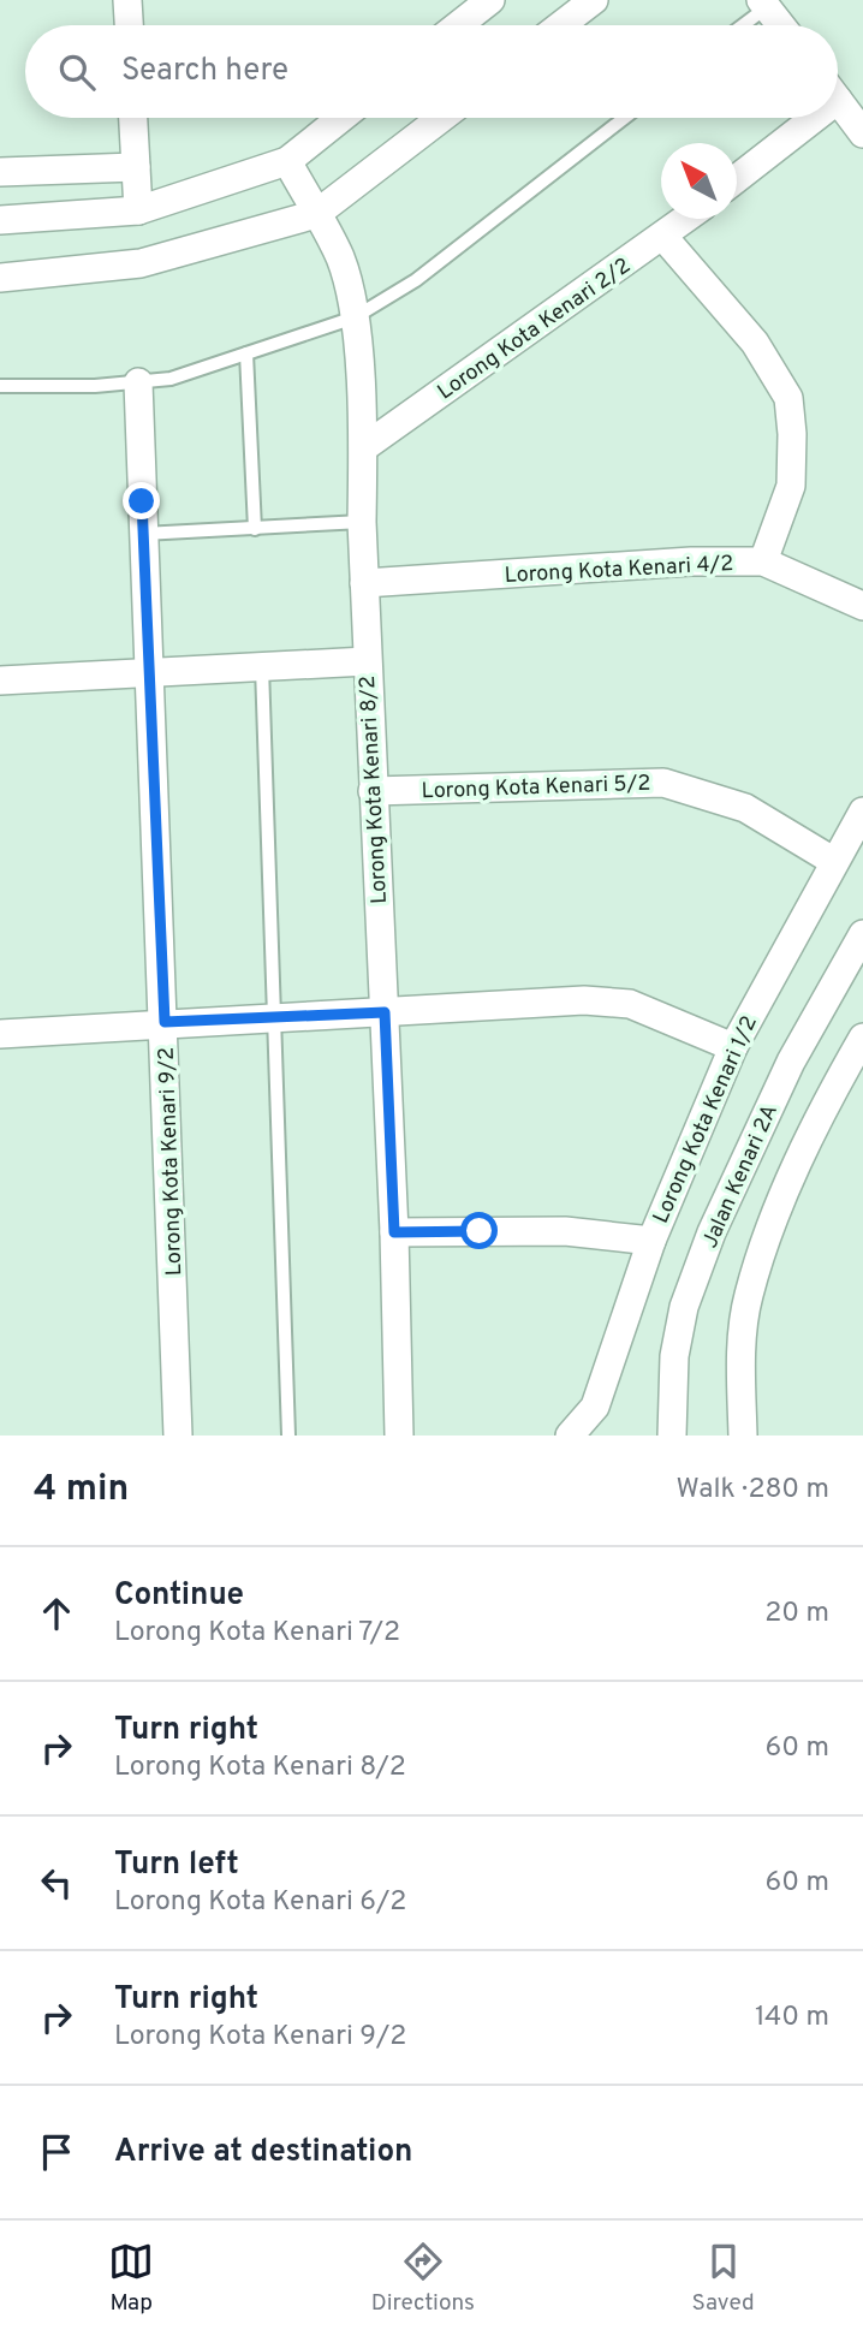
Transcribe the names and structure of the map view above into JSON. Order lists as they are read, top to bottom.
{
  "streets": {
    "street": [
      "Lorong Kota Kenari 2/2",
      "Lorong Kota Kenari 4/2",
      "Lorong Kota Kenari 5/2",
      "Lorong Kota Kenari 8/2",
      "Lorong Kota Kenari 1/2",
      "Lorong Kota Kenari 9/2",
      "Jalan Kenari 2A"
    ]
  },
  "crossings": [
    ["Lorong Kota Kenari 2/2", "Lorong Kota Kenari 8/2"],
    ["Lorong Kota Kenari 4/2", "Lorong Kota Kenari 8/2"],
    ["Lorong Kota Kenari 5/2", "Lorong Kota Kenari 8/2"],
    ["Lorong Kota Kenari 5/2", "Lorong Kota Kenari 1/2"]
  ],
  "north": "top left",
  "page": {
    "search": "Search here",
    "heading": ["4 min", "Walk · 280 m"],
    "list": [
      ["Continue", "Lorong Kota Kenari 7/2", "20 m"],
      ["Turn right", "Lorong Kota Kenari 8/2", "60 m"],
      ["Turn left", "Lorong Kota Kenari 6/2", "60 m"],
      ["Turn right", "Lorong Kota Kenari 9/2", "140 m"],
      "Arrive at destination"
    ],
    "nav": ["Map", "Directions", "Saved"]
  }
}
